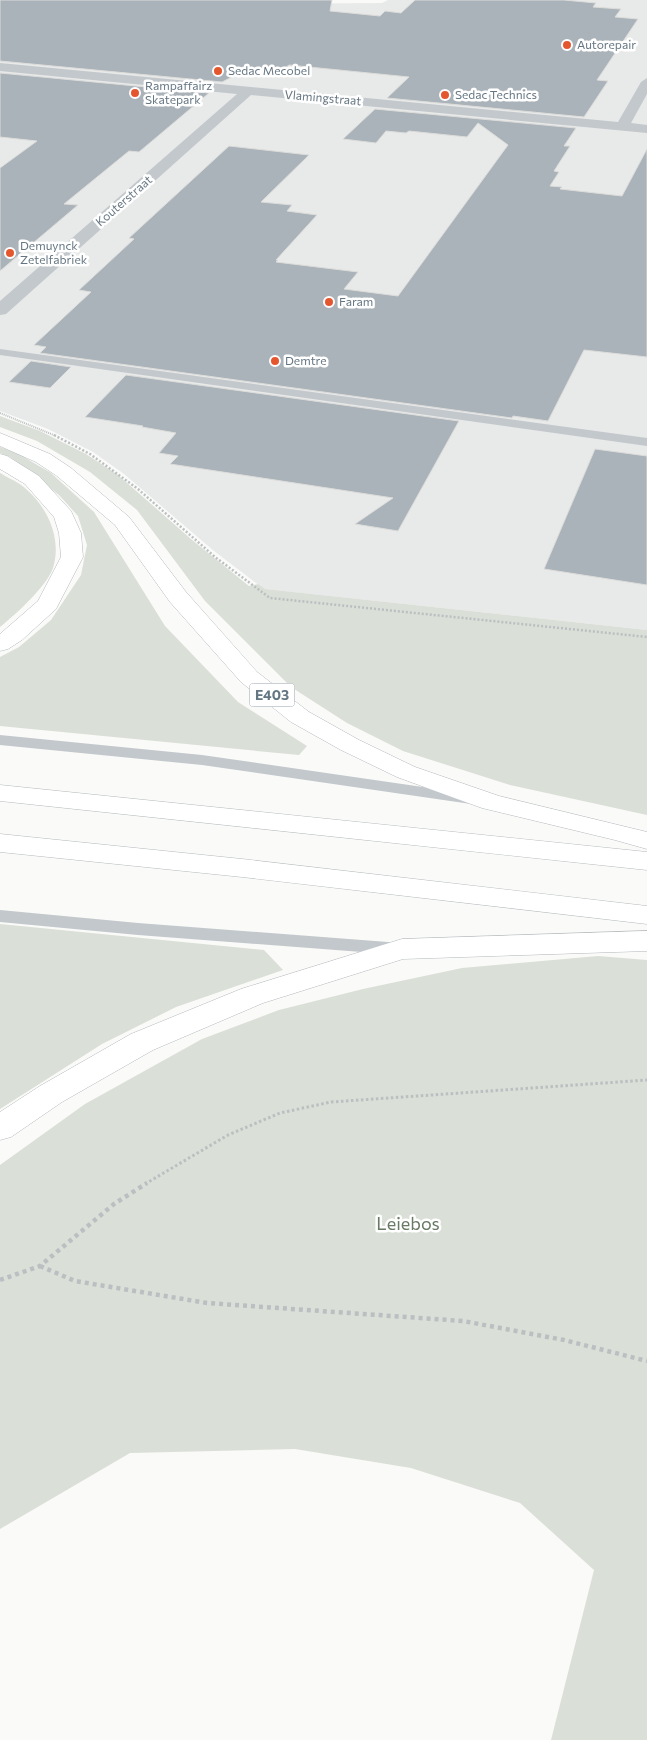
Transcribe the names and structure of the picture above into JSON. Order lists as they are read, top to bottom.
{
  "streets": {
    "highway": ["E403"],
    "street": ["Vlamingstraat", "Kouterstraat"]
  },
  "crossings": [
    ["Vlamingstraat", "Kouterstraat"]
  ],
  "parks": ["Leiebos"],
  "places": [
    "Autorepair",
    "Sedac Mecobel",
    "Rampaffairz Skatepark",
    "Sedac Technics",
    "Demuynck Zetelfabriek",
    "Faram",
    "Demtre"
  ]
}
